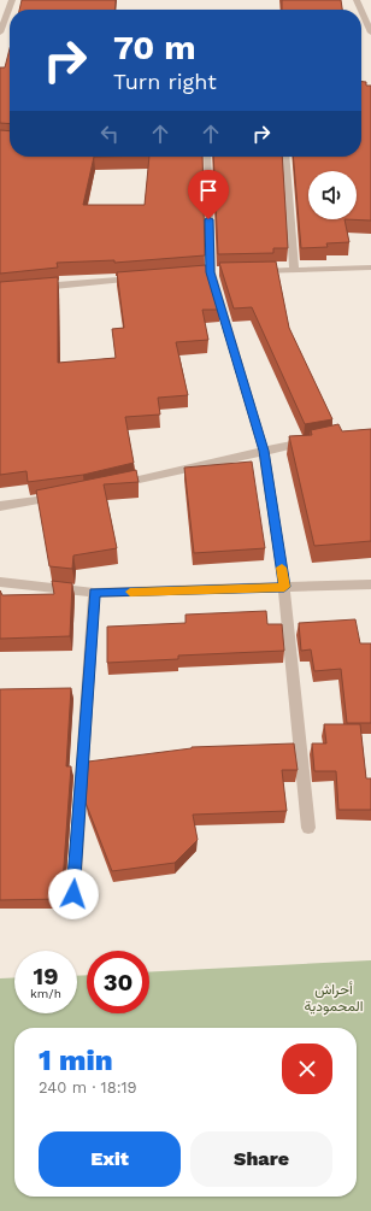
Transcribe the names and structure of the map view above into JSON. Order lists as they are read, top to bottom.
{
  "parks": ["أحراش المحمودية"],
  "page": {
    "turn": ["70 m", "Turn right"],
    "speed": "19 km/h",
    "limit": "30",
    "heading": ["1 min", "240 m · 18:19"],
    "buttons": ["Exit", "Share"]
  }
}
